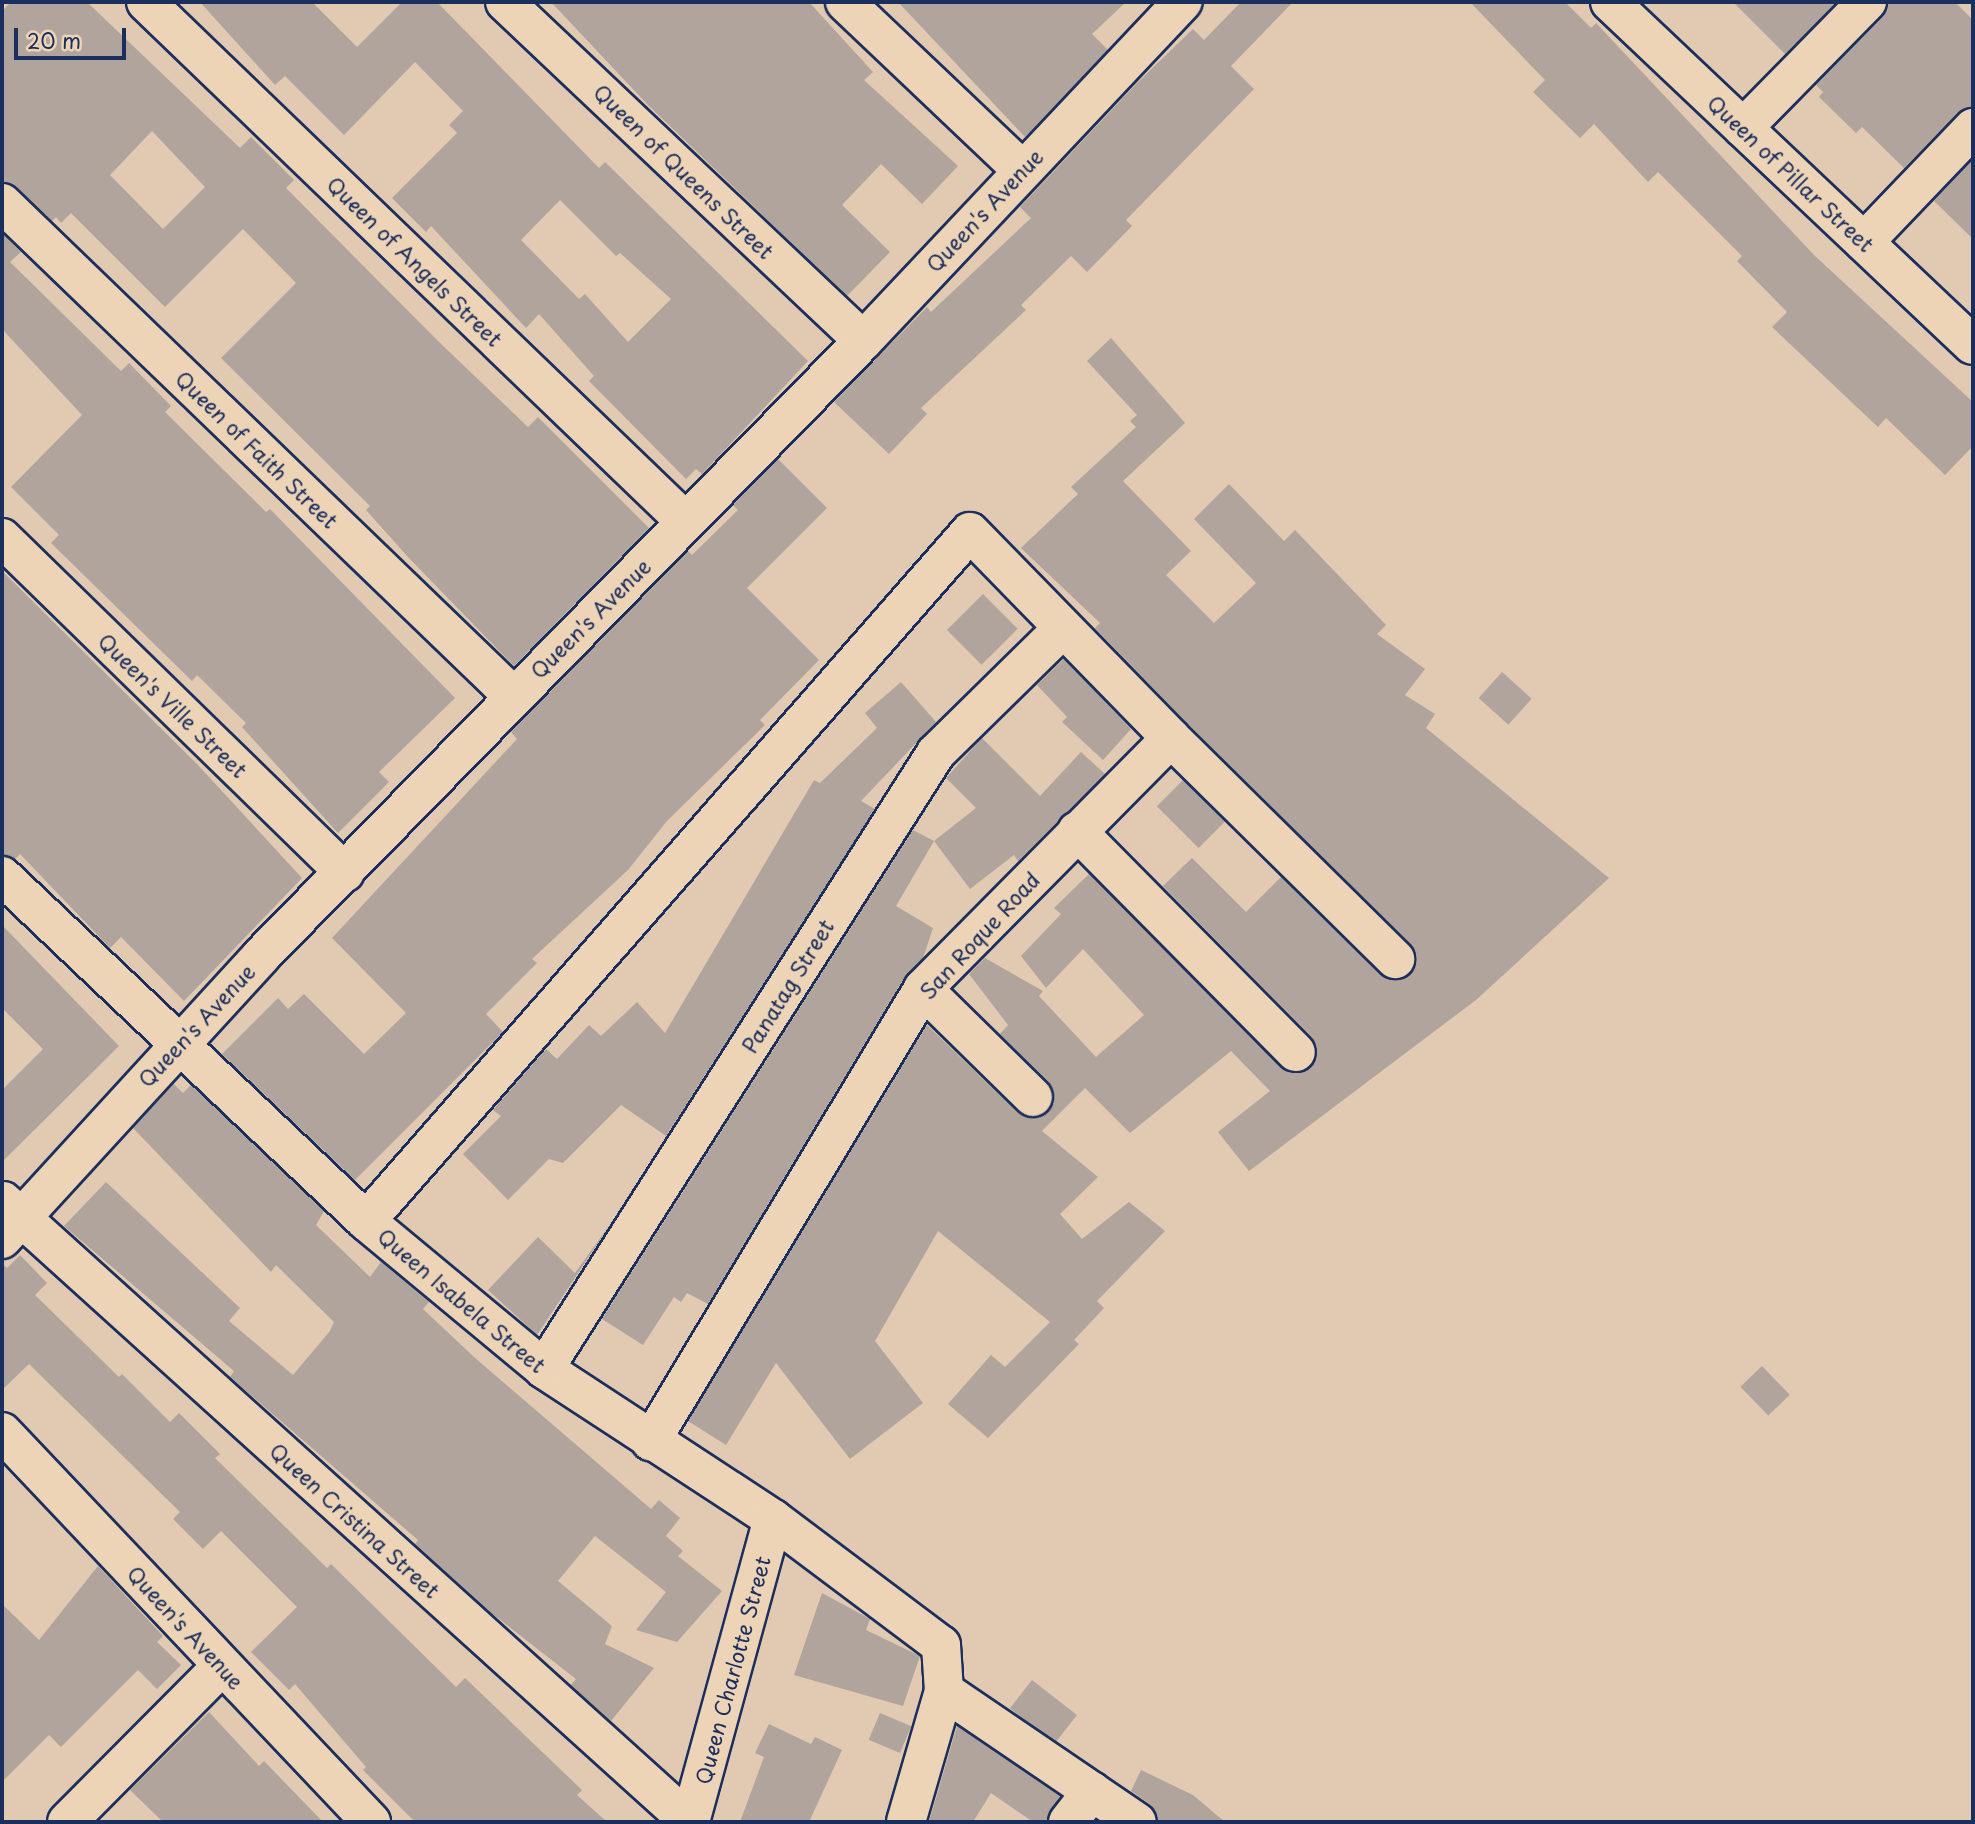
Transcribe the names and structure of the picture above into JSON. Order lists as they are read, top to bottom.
{
  "streets": {
    "street": [
      "Queen of Queens Street",
      "Queen of Pillar Street",
      "Queen's Avenue",
      "Queen of Angels Street",
      "Queen of Faith Street",
      "Queen's Ville Street",
      "San Roque Road",
      "Panatag Street",
      "Queen Isabela Street",
      "Queen Cristina Street",
      "Queen Charlotte Street"
    ]
  },
  "crossings": [
    ["Queen of Queens Street", "Queen's Avenue"],
    ["Queen's Avenue", "Queen of Angels Street"],
    ["Queen's Avenue", "Queen of Faith Street"],
    ["Queen's Avenue", "Queen's Ville Street"],
    ["Queen's Avenue", "Queen Isabela Street"],
    ["Queen's Avenue", "Queen Cristina Street"],
    ["San Roque Road", "Queen Isabela Street"],
    ["Panatag Street", "Queen Isabela Street"],
    ["Queen Isabela Street", "Queen Charlotte Street"],
    ["Queen Cristina Street", "Queen Charlotte Street"]
  ],
  "scale_bar": "20 m"
}
